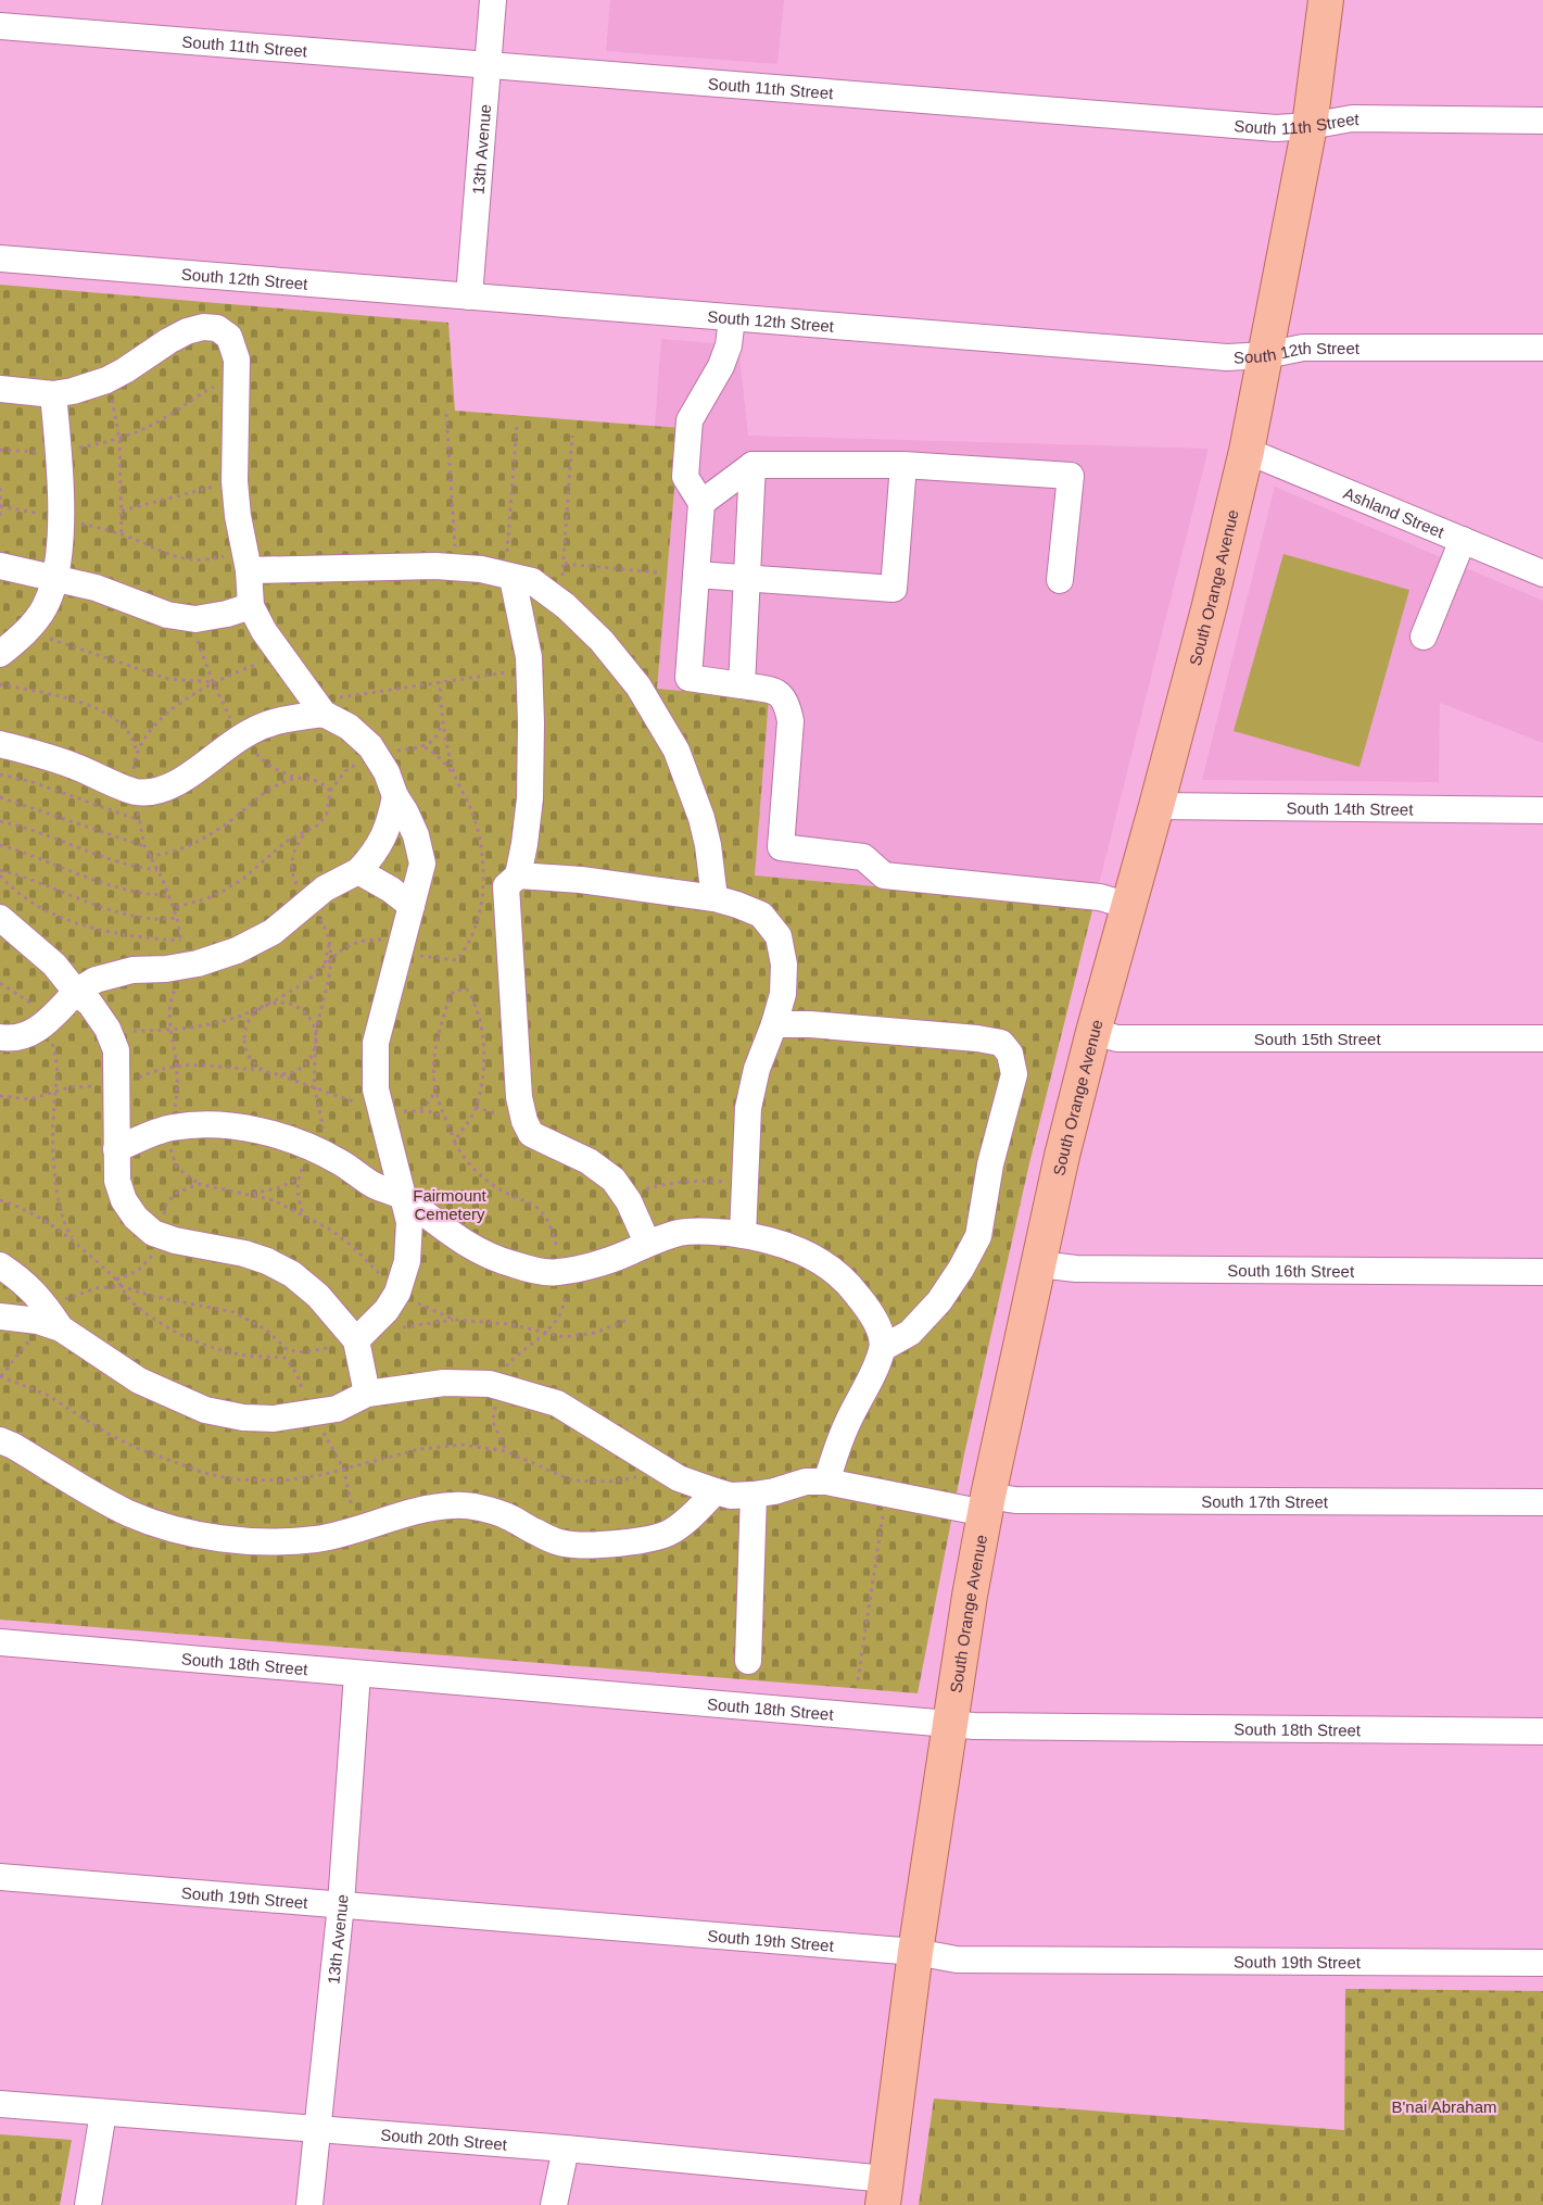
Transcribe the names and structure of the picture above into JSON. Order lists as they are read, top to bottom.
{
  "streets": {
    "main road": ["South Orange Avenue"],
    "street": [
      "South 11th Street",
      "13th Avenue",
      "South 12th Street",
      "Ashland Street",
      "South 14th Street",
      "South 15th Street",
      "South 16th Street",
      "South 17th Street",
      "South 18th Street",
      "South 19th Street",
      "South 20th Street"
    ]
  },
  "crossings": [
    ["South 11th Street", "13th Avenue"],
    ["South 11th Street", "South Orange Avenue"],
    ["13th Avenue", "South 12th Street"],
    ["13th Avenue", "South 18th Street"],
    ["13th Avenue", "South 19th Street"],
    ["13th Avenue", "South 20th Street"],
    ["South 12th Street", "South Orange Avenue"],
    ["Ashland Street", "South Orange Avenue"],
    ["South Orange Avenue", "South 14th Street"],
    ["South Orange Avenue", "South 15th Street"],
    ["South Orange Avenue", "South 16th Street"],
    ["South Orange Avenue", "South 17th Street"],
    ["South Orange Avenue", "South 18th Street"],
    ["South Orange Avenue", "South 19th Street"],
    ["South Orange Avenue", "South 20th Street"]
  ],
  "parks": ["Fairmount Cemetery", "B'nai Abraham"]
}
